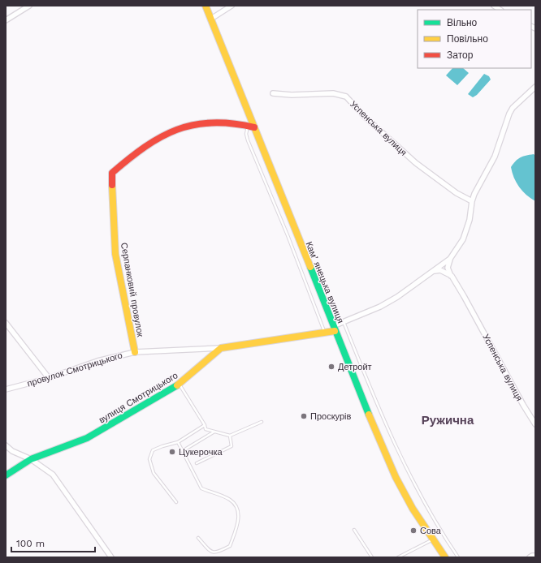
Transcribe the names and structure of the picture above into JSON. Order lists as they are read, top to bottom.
{
  "streets": {
    "street": [
      "Успенська вулиця",
      "Камʼянецька вулиця",
      "Серпанковий провулок",
      "провулок Смотрицького",
      "вулиця Смотрицького"
    ]
  },
  "crossings": [
    ["Камʼянецька вулиця", "Серпанковий провулок"],
    ["Серпанковий провулок", "провулок Смотрицького"],
    ["провулок Смотрицького", "вулиця Смотрицького"]
  ],
  "districts": ["Ружична"],
  "places": [
    "Детройт",
    "Проскурів",
    "Цукерочка",
    "Сова"
  ],
  "legend": ["Вільно", "Повільно", "Затор"],
  "scale_bar": "100 m"
}
